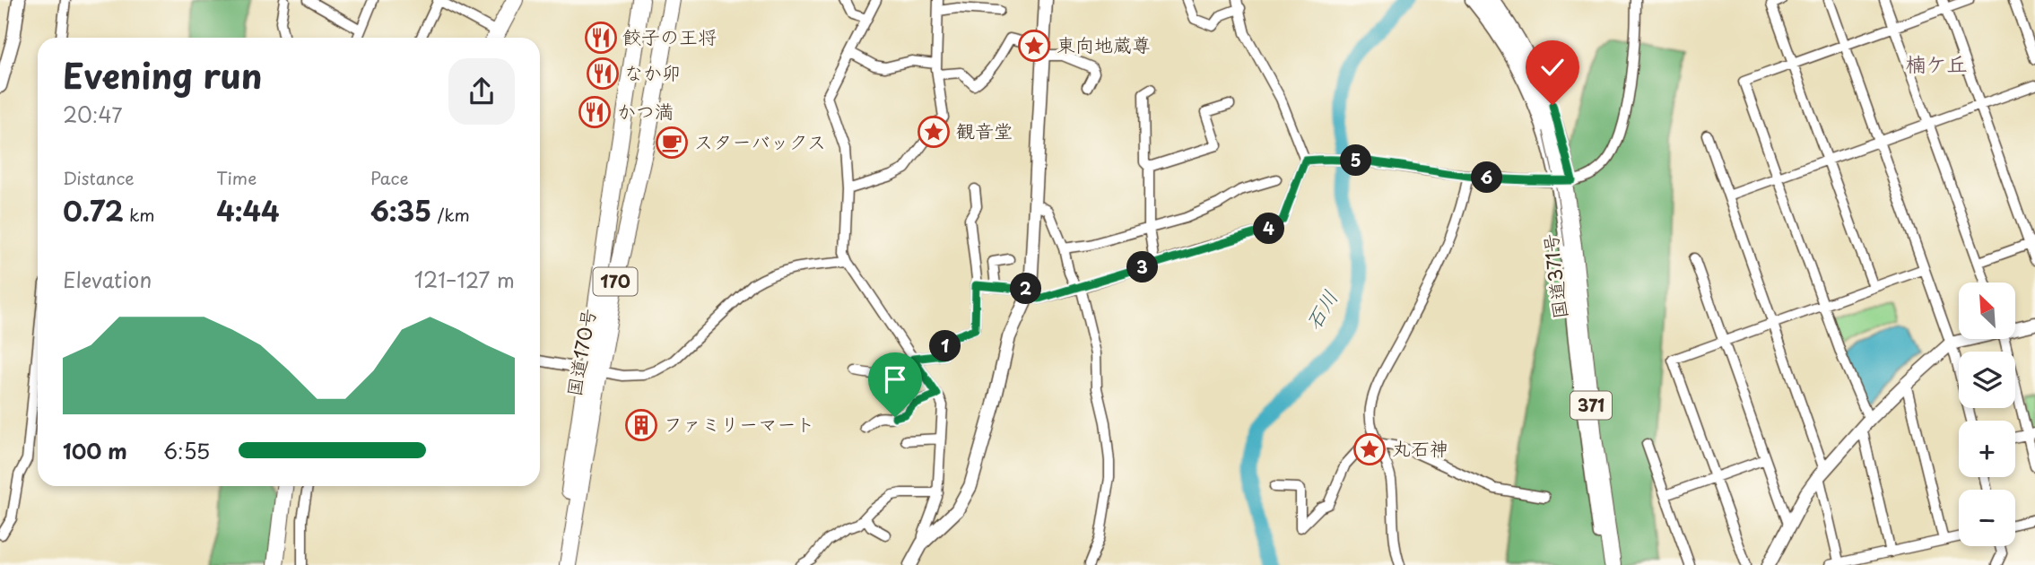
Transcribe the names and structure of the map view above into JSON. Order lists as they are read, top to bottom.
{
  "streets": {
    "highway": [
      "国道371号",
      "170",
      "国道170号",
      "371"
    ]
  },
  "districts": ["楠ケ丘"],
  "water": ["石川"],
  "places": {
    "restaurant": ["餃子の王将", "なか卯", "かつ満"],
    "place": ["東向地蔵尊", "観音堂", "丸石神"],
    "cafe": ["スターバックス"],
    "building": ["ファミリーマート"]
  },
  "north": "top left",
  "page": {
    "heading": ["Evening run", "20:47"],
    "pins": [
      "5",
      "6",
      "4",
      "3",
      "2",
      "1"
    ],
    "stats": [
      ["Distance", "0.72 km"],
      ["Time", "4:44"],
      ["Pace", "6:35 /km"]
    ],
    "chart": ["Elevation", "121–127 m"],
    "map_buttons": ["+", "−"],
    "list": [
      {
        "name": "100 m",
        "note": "6:55"
      }
    ]
  }
}
